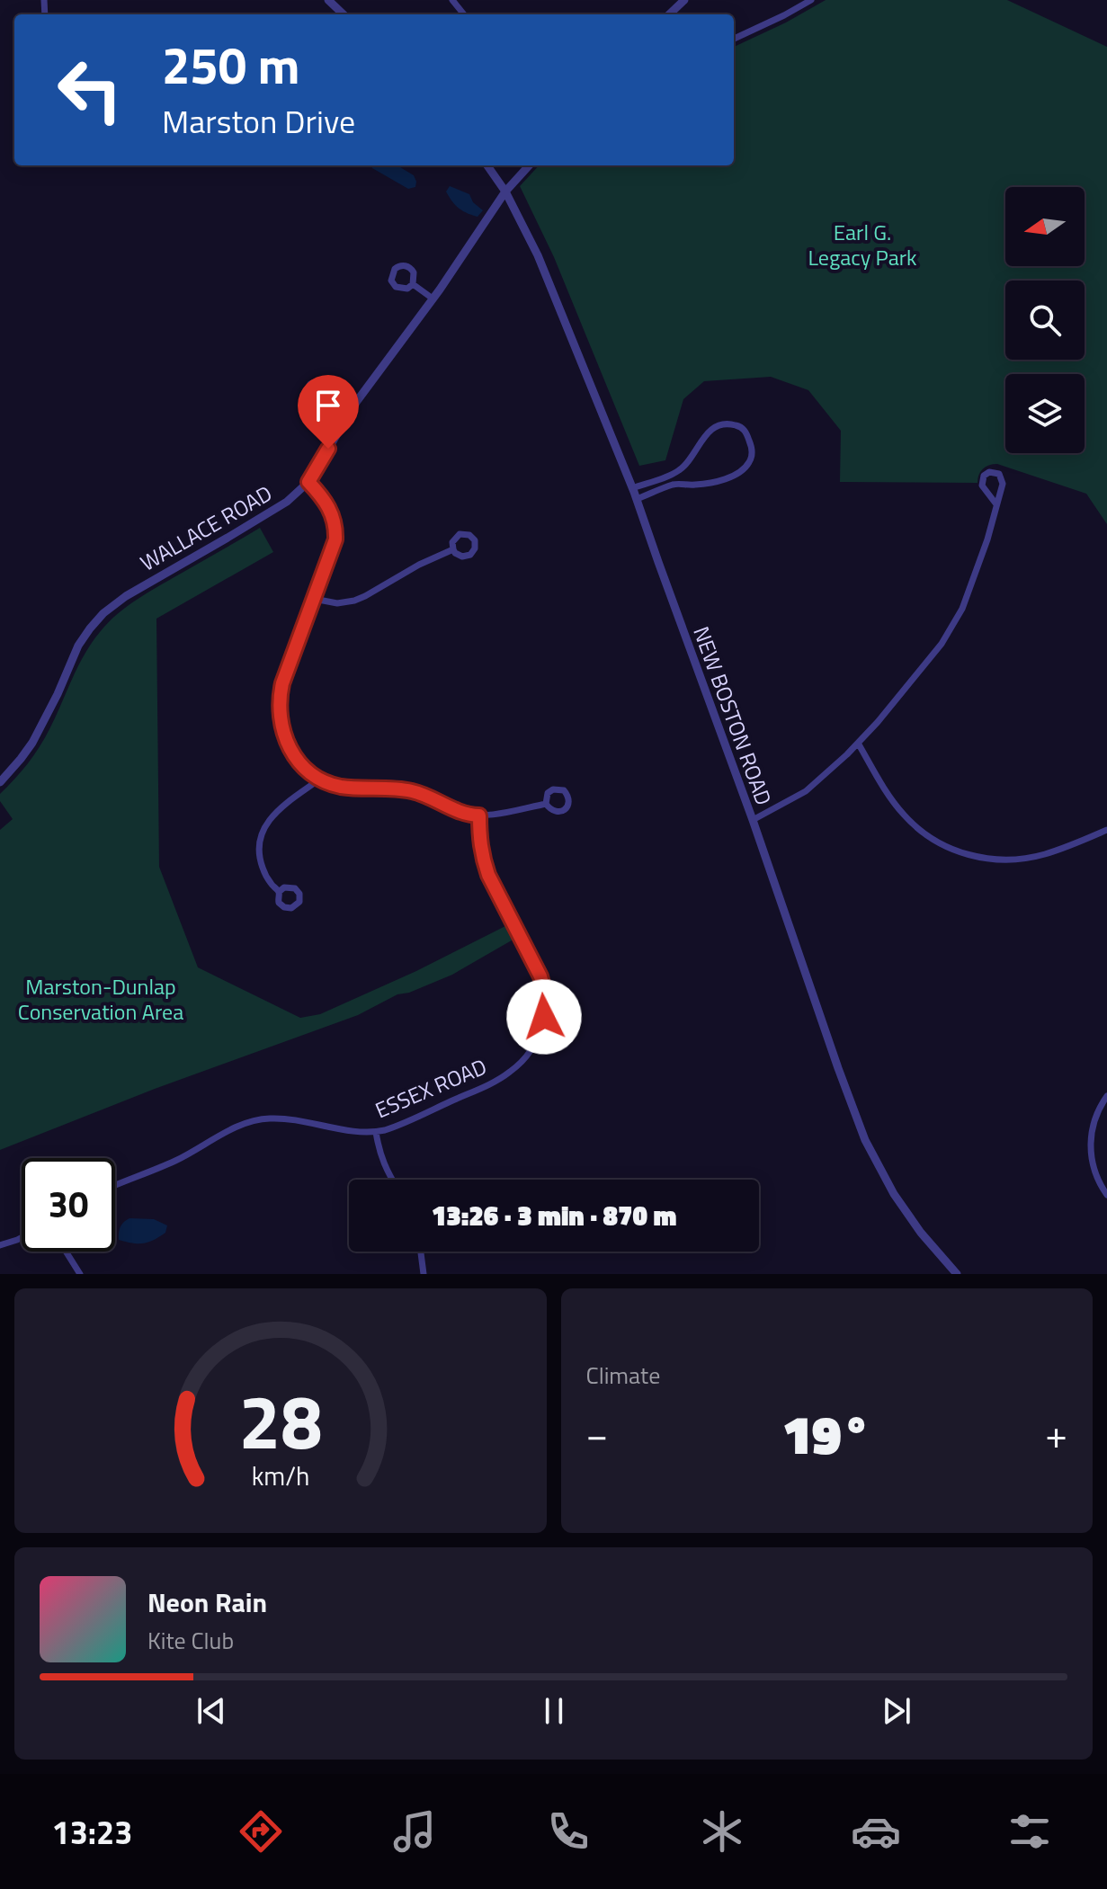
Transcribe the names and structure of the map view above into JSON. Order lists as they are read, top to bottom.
{
  "streets": {
    "street": ["WALLACE ROAD", "NEW BOSTON ROAD", "ESSEX ROAD"]
  },
  "crossings": [
    ["WALLACE ROAD", "NEW BOSTON ROAD"]
  ],
  "parks": ["Earl G. Legacy Park", "Marston-Dunlap Conservation Area"],
  "north": "left",
  "page": {
    "turn": ["250 m", "Marston Drive"],
    "limit": "30",
    "trip": "13:26 · 3 min · 870 m",
    "tile": "Climate",
    "heat": ["−", "19°", "+"],
    "song": ["Neon Rain", "Kite Club"],
    "tabs": "13:23",
    "gauge": ["28", "km/h"]
  }
}
